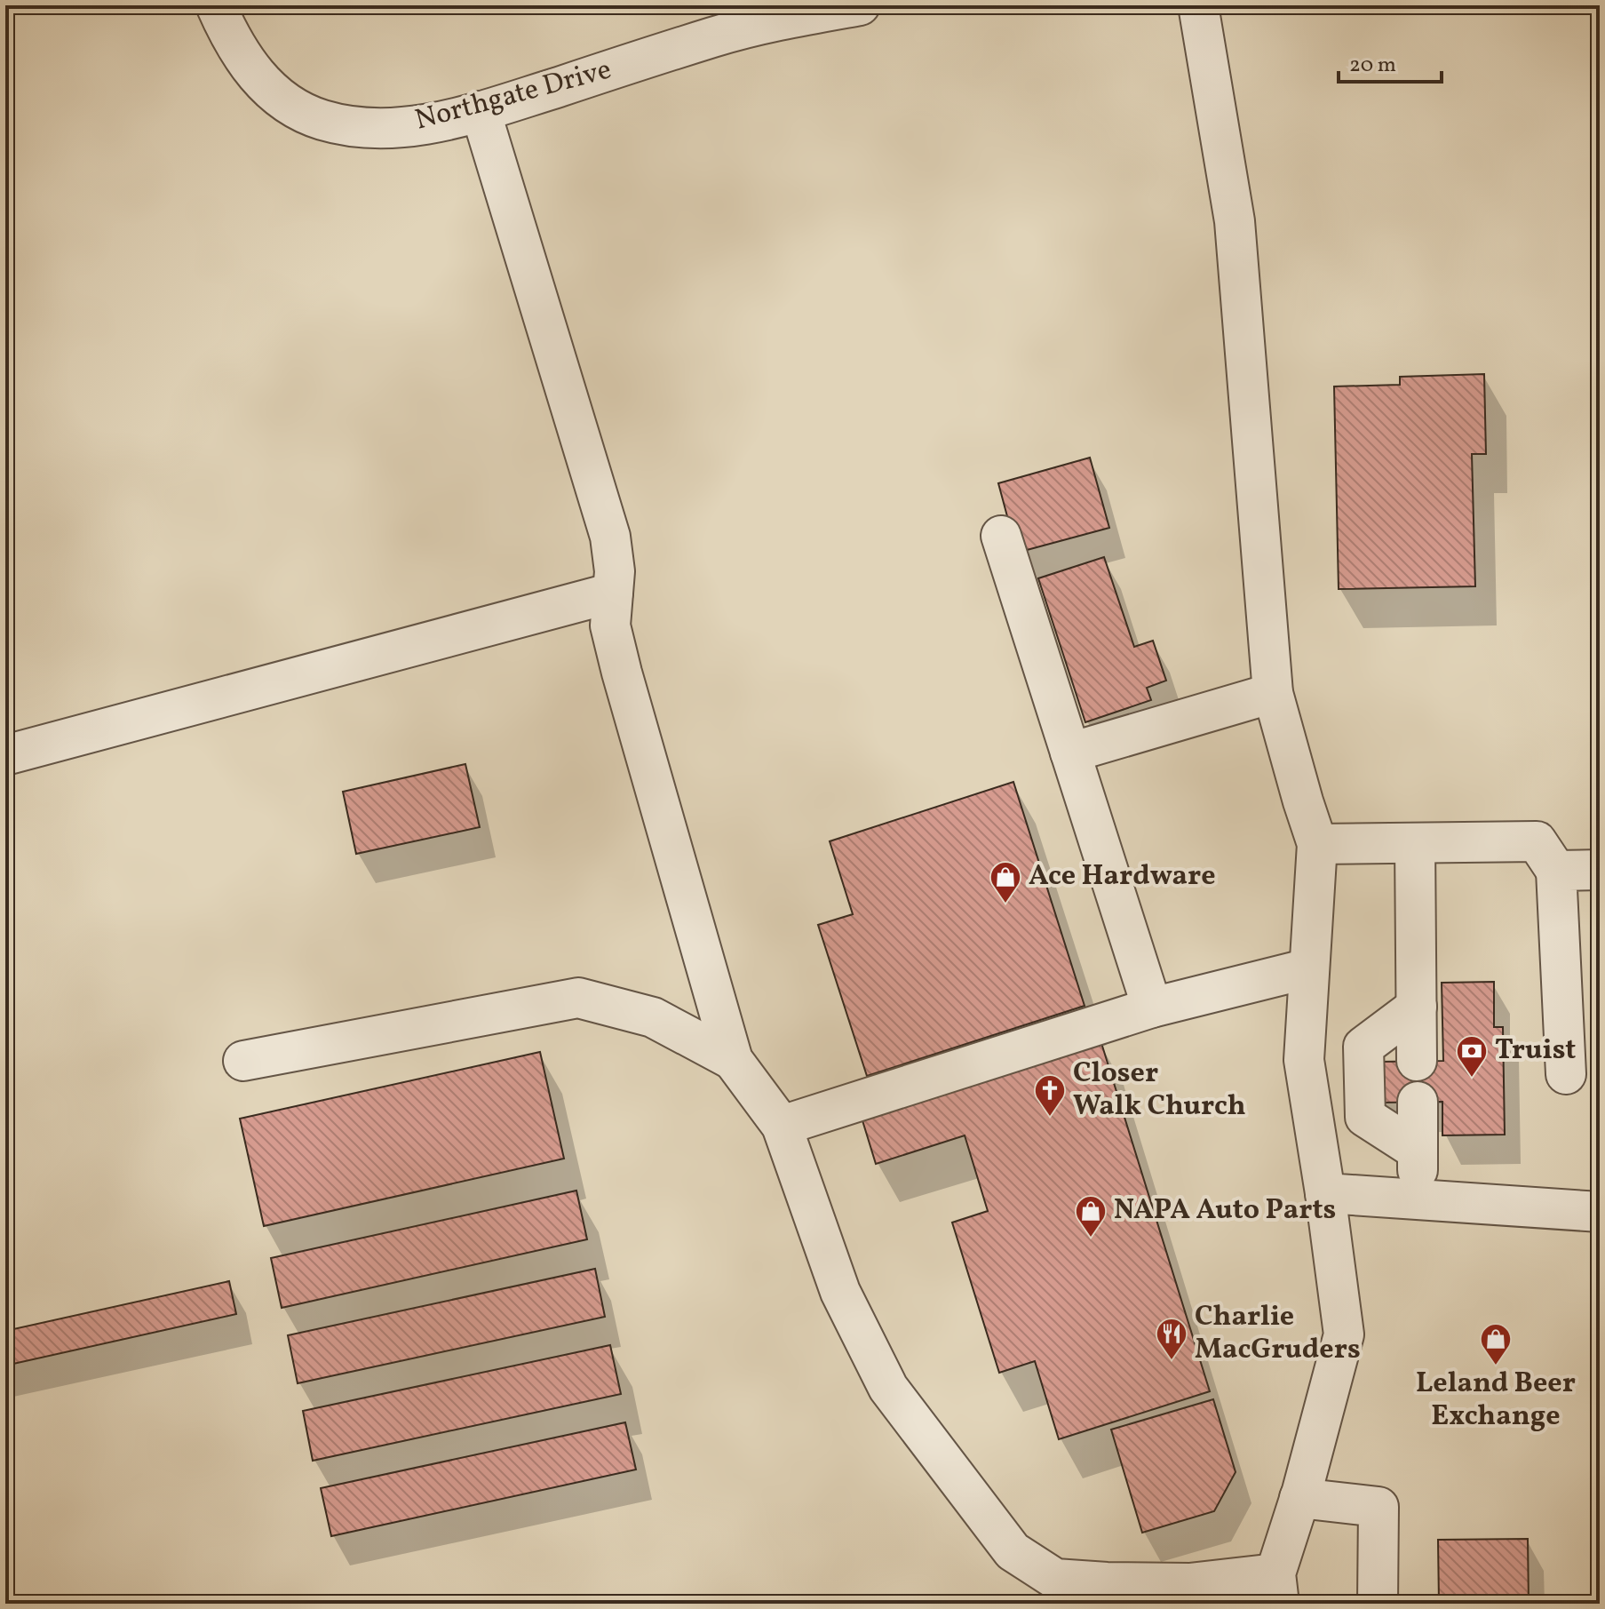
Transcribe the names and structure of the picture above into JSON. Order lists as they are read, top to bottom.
{
  "streets": {
    "street": ["Northgate Drive"]
  },
  "places": {
    "shop": ["Ace Hardware", "NAPA Auto Parts", "Leland Beer Exchange"],
    "bank": ["Truist"],
    "church": ["Closer Walk Church"],
    "restaurant": ["Charlie MacGruders"]
  },
  "scale_bar": "20 m"
}
